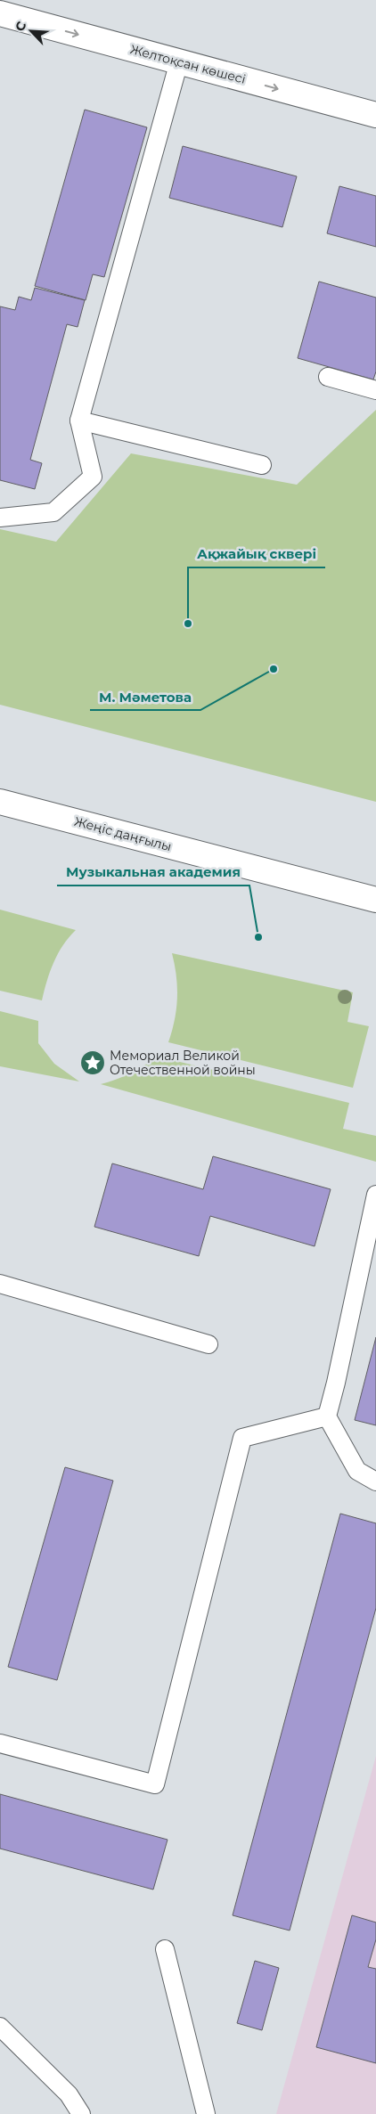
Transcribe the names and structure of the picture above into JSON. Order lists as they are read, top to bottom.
{
  "streets": {
    "street": ["Желтоқсан көшесі", "Жеңіс даңғылы"]
  },
  "one_way": ["Желтоқсан көшесі"],
  "places": {
    "other": ["Ақжайық сквері", "М. Мәметова", "Музыкальная академия"],
    "place": ["Мемориал Великой Отечественной войны"]
  },
  "north": "top left"
}
